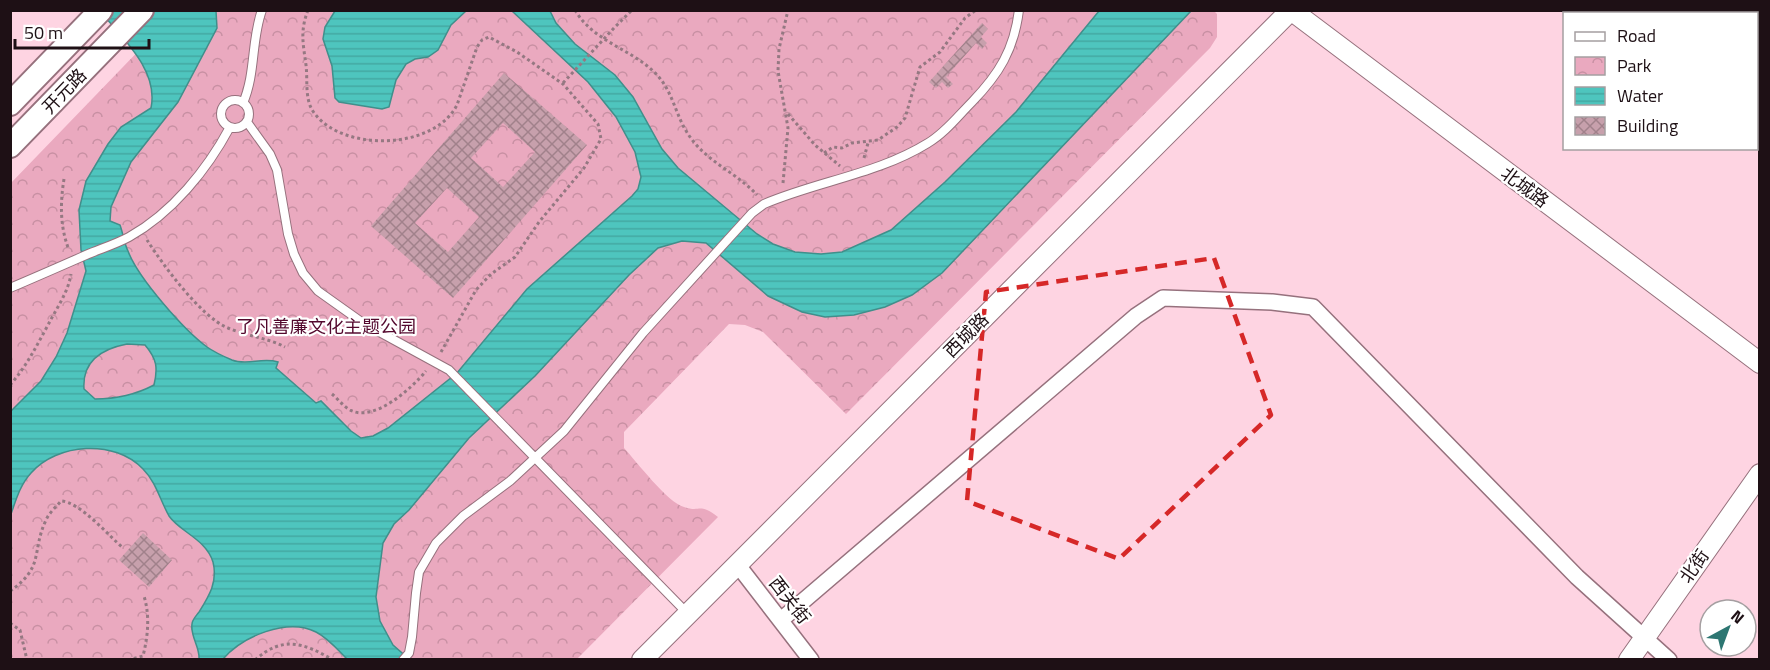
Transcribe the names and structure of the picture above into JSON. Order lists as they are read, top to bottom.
{
  "streets": {
    "main road": ["开元路"],
    "street": [
      "北城路",
      "西城路",
      "北街",
      "西关街"
    ]
  },
  "crossings": [
    ["北城路", "西城路"],
    ["西城路", "西关街"]
  ],
  "parks": ["了凡善廉文化主题公园"],
  "legend": [
    "Road",
    "Park",
    "Water",
    "Building"
  ],
  "scale_bar": "50 m",
  "north": "top right"
}
